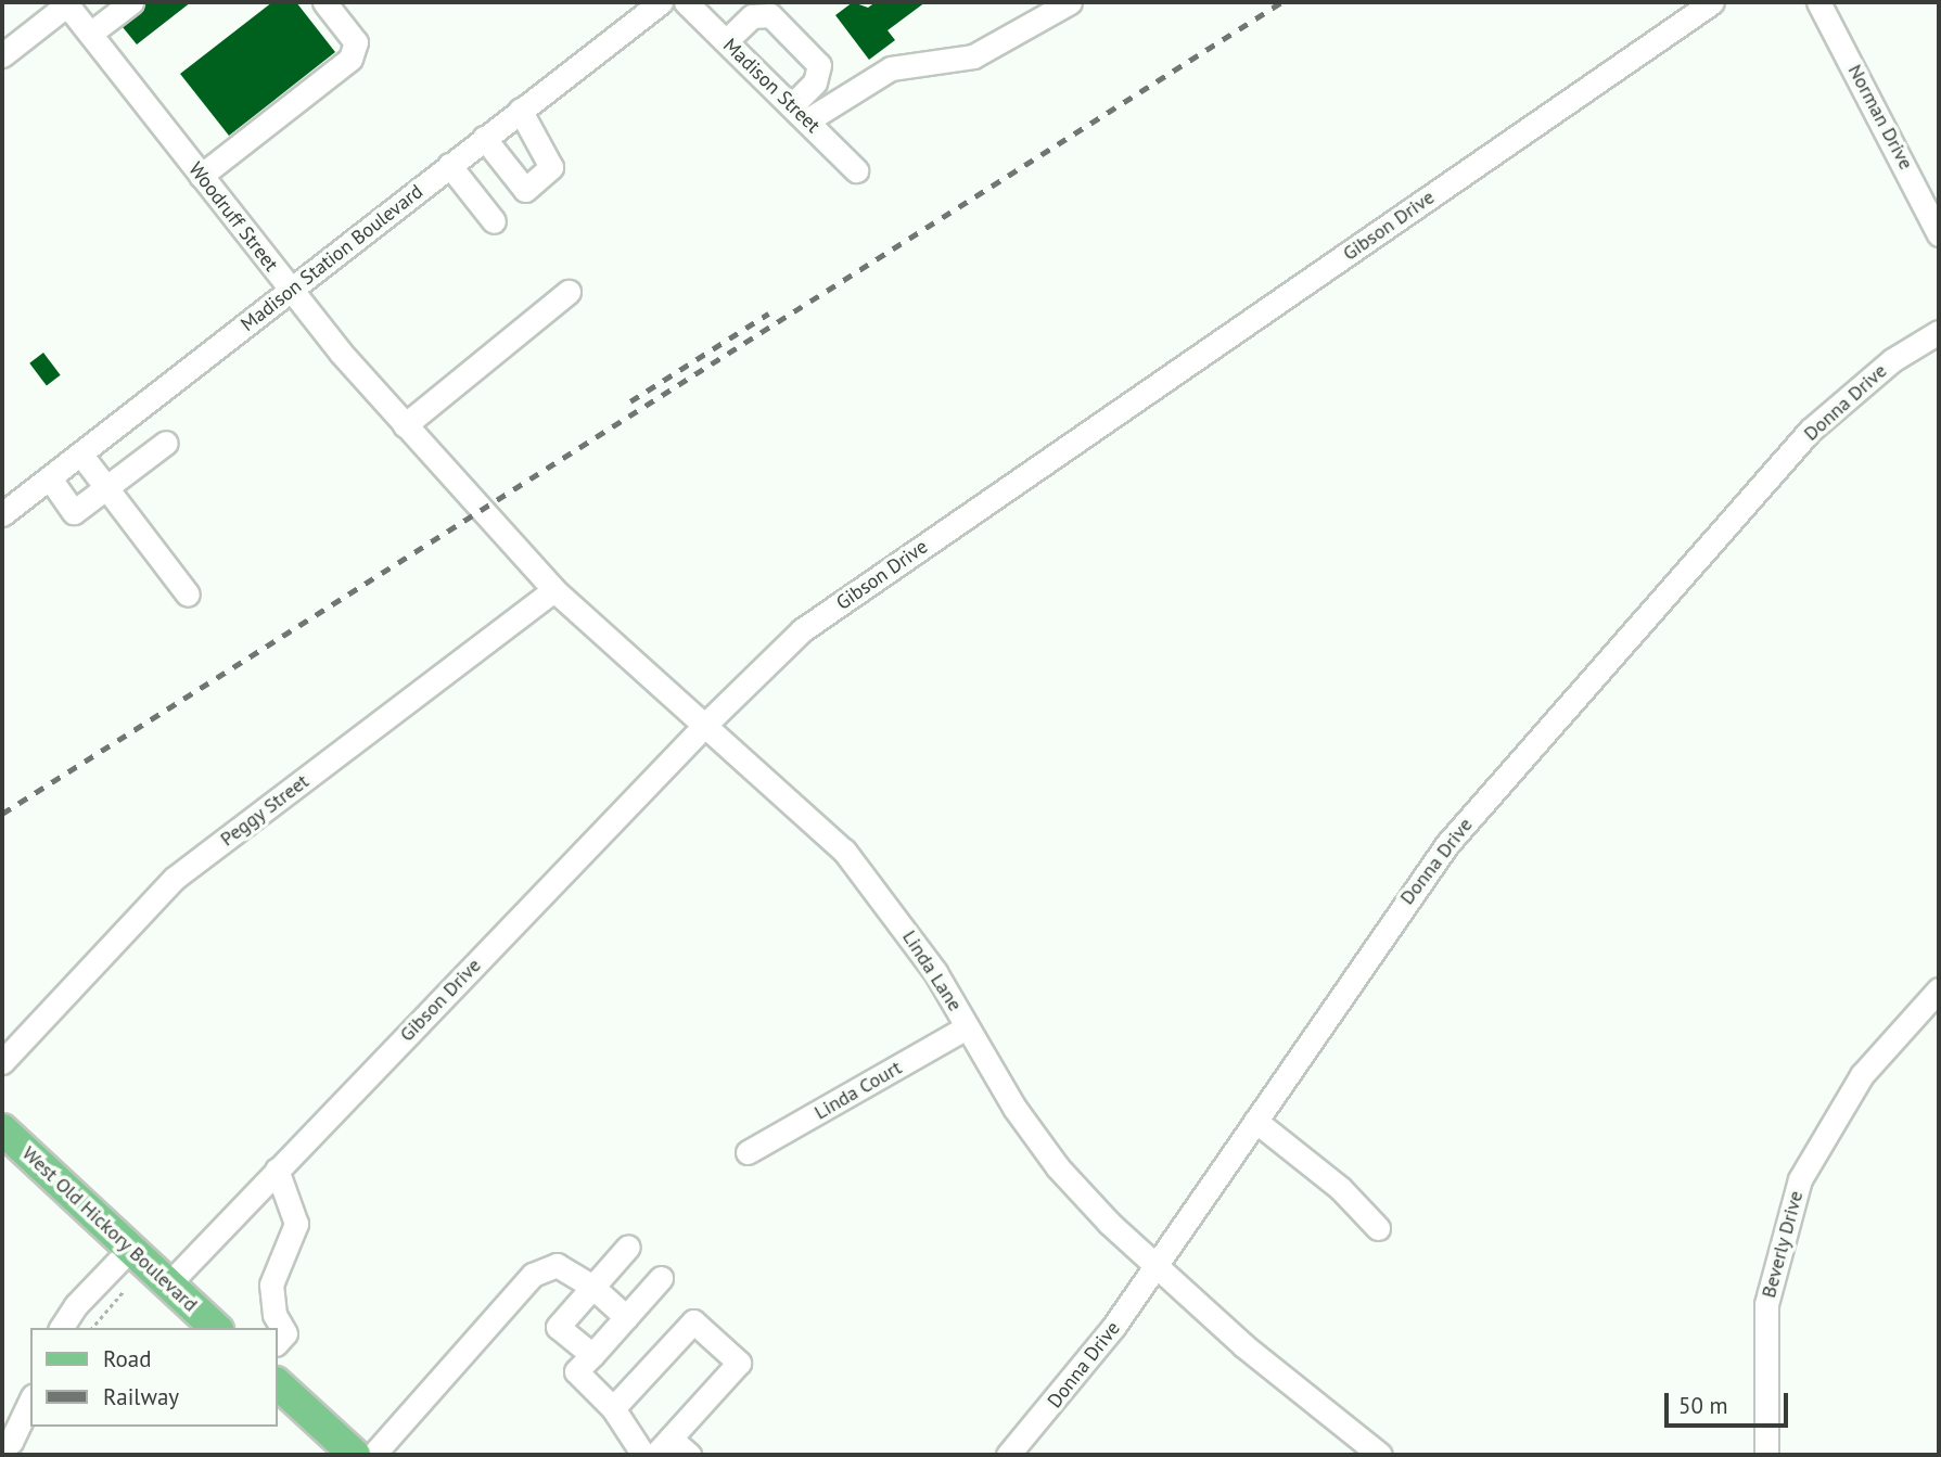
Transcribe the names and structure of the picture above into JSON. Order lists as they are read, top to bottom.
{
  "streets": {
    "main road": ["West Old Hickory Boulevard"],
    "street": [
      "Madison Street",
      "Norman Drive",
      "Woodruff Street",
      "Gibson Drive",
      "Madison Station Boulevard",
      "Donna Drive",
      "Peggy Street",
      "Linda Lane",
      "Linda Court",
      "Beverly Drive"
    ]
  },
  "crossings": [
    ["Woodruff Street", "Madison Station Boulevard"],
    ["Woodruff Street", "Linda Lane"],
    ["Gibson Drive", "Linda Lane"],
    ["Gibson Drive", "West Old Hickory Boulevard"],
    ["Donna Drive", "Linda Lane"],
    ["Peggy Street", "Linda Lane"],
    ["Linda Lane", "Linda Court"]
  ],
  "legend": ["Road", "Railway"],
  "scale_bar": "50 m"
}
